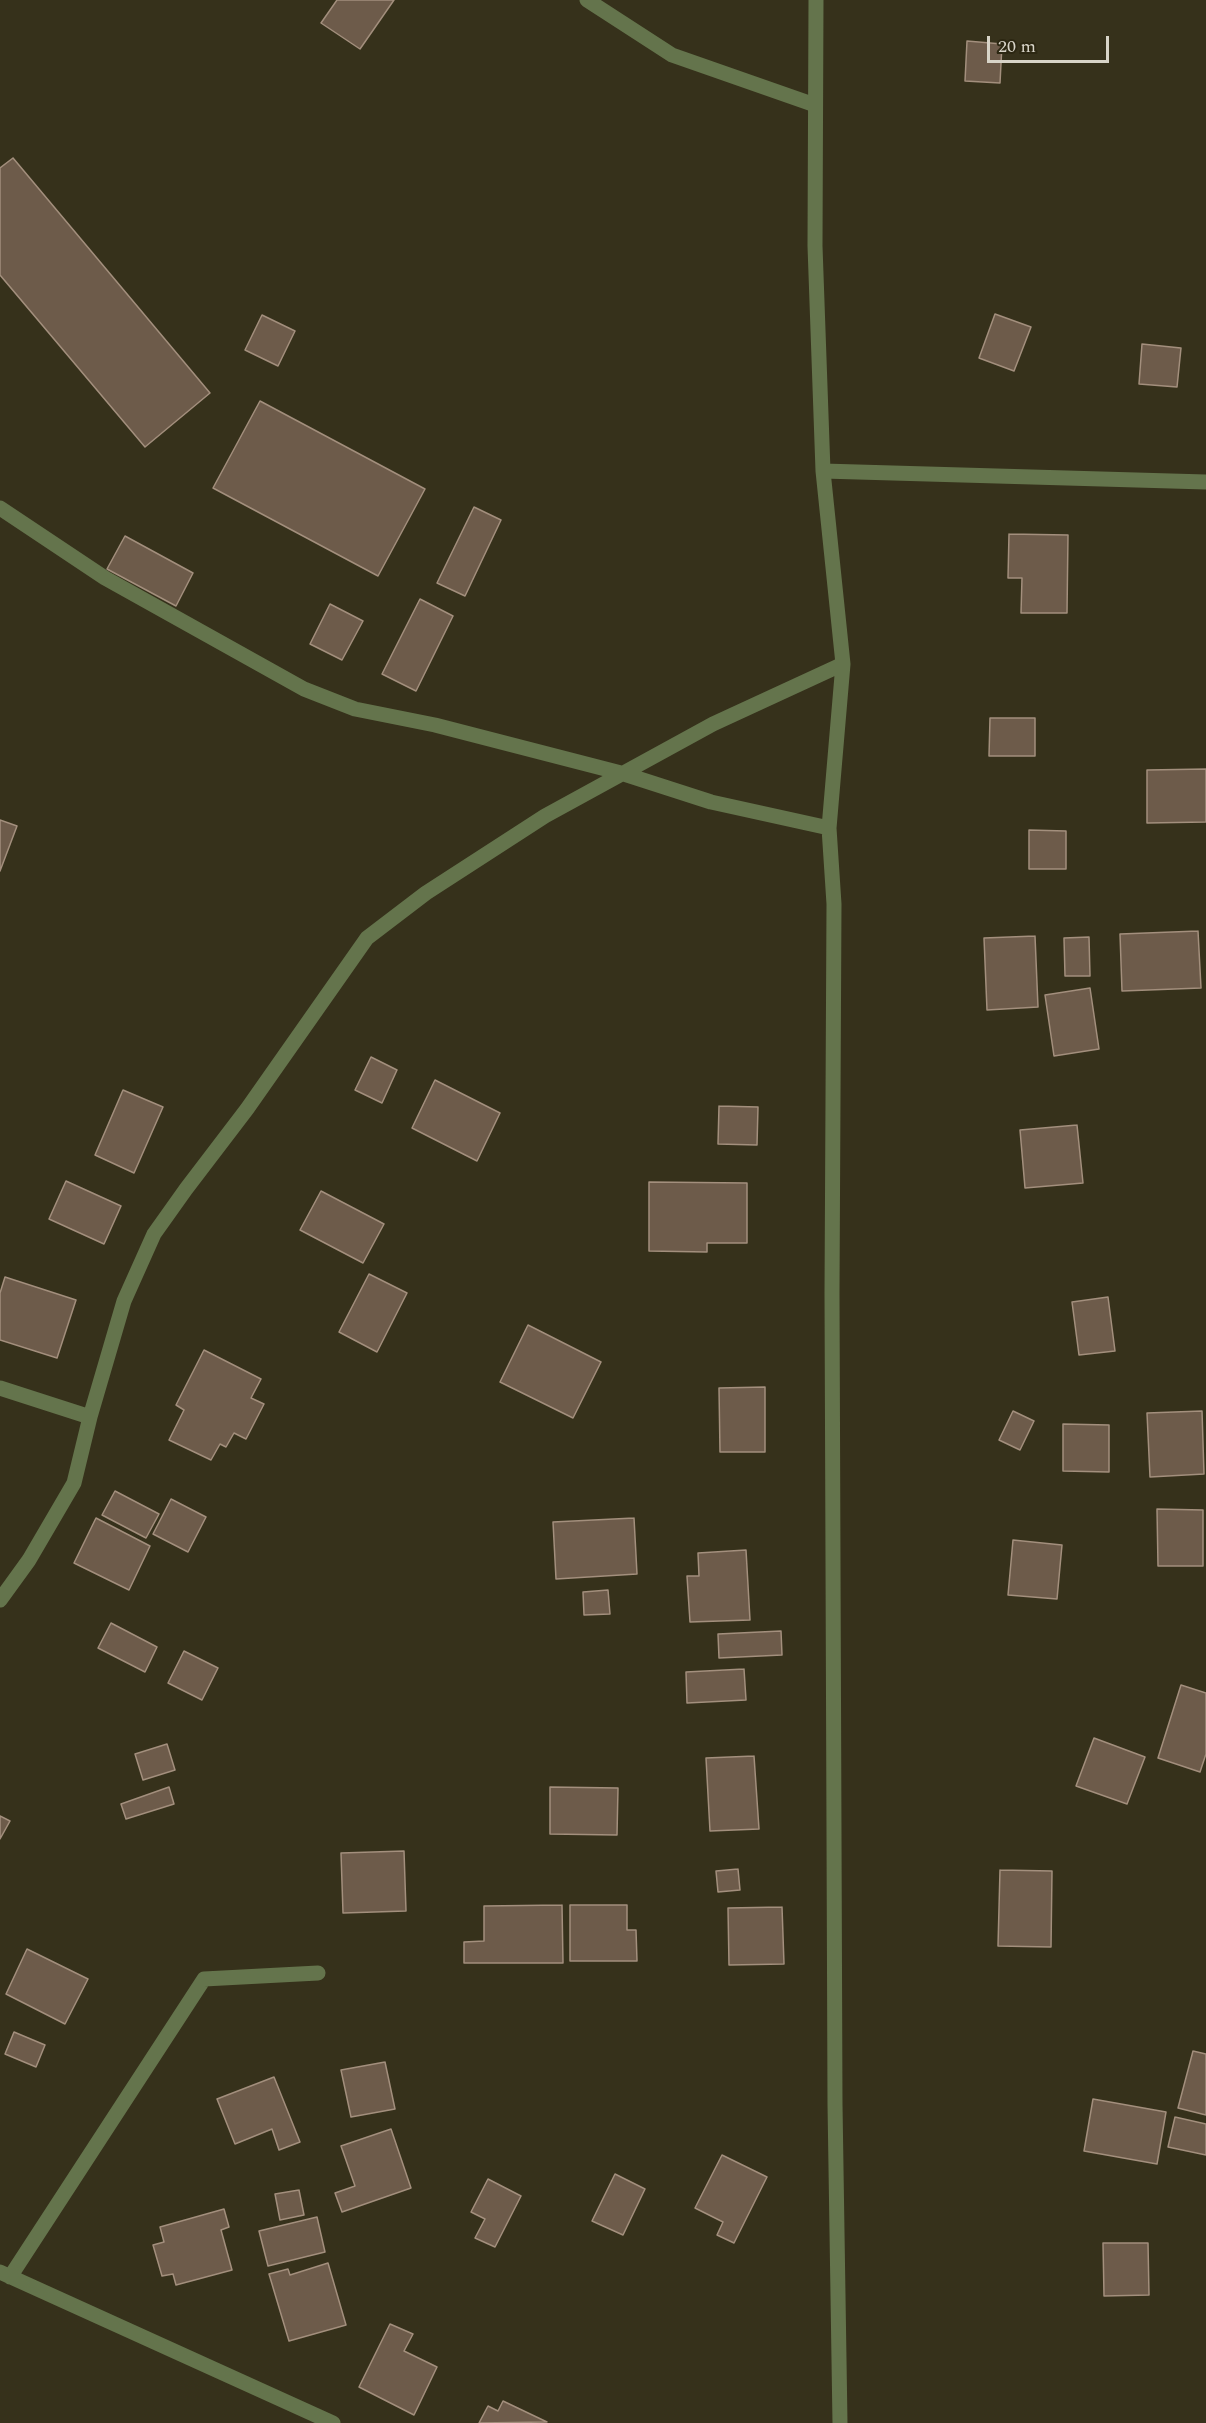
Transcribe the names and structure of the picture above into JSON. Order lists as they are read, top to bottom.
{
  "scale_bar": "20 m"
}
